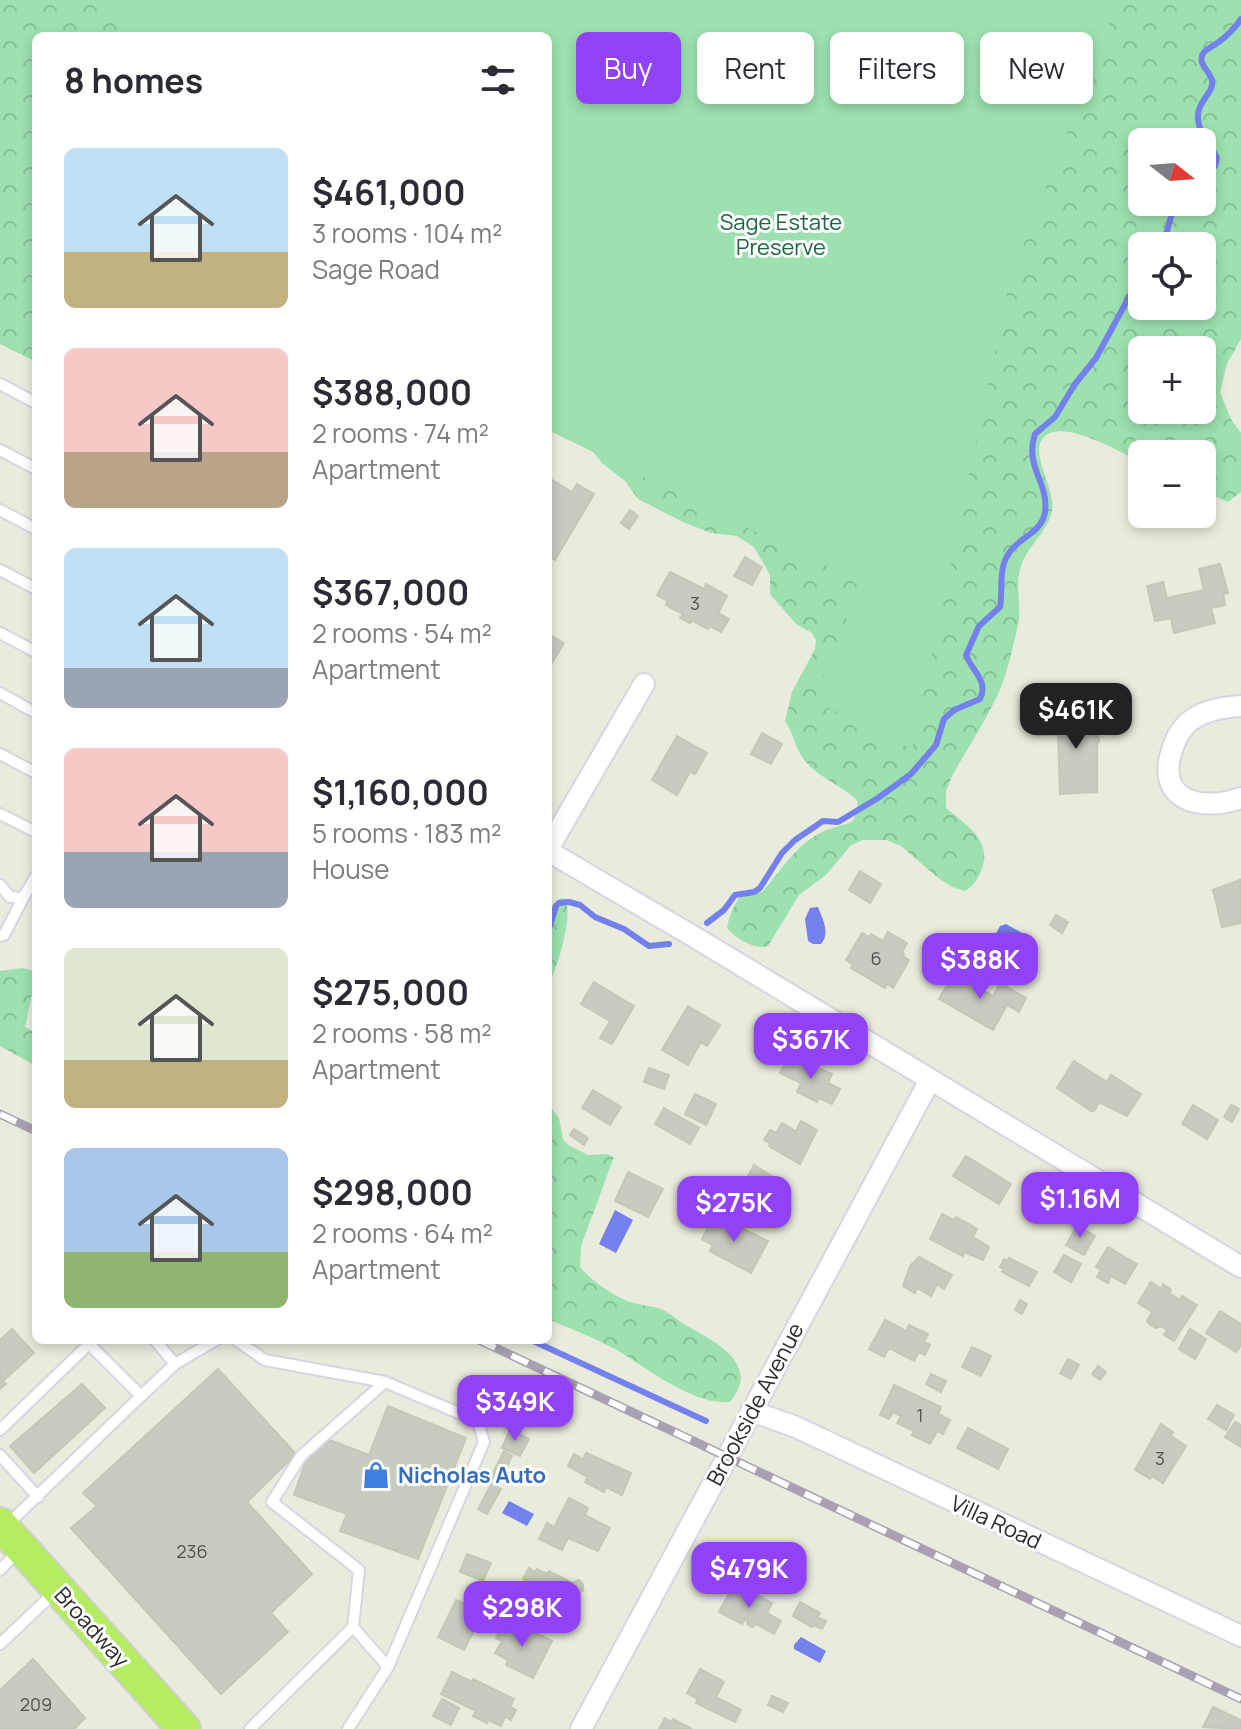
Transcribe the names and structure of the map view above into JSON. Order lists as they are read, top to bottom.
{
  "streets": {
    "main road": ["Broadway"],
    "street": ["Brookside Avenue", "Villa Road"]
  },
  "crossings": [
    ["Brookside Avenue", "Villa Road"]
  ],
  "parks": ["Sage Estate Preserve"],
  "places": {
    "shop": ["Nicholas Auto"]
  },
  "house_numbers": [
    "3",
    "6",
    "1",
    "3",
    "236",
    "209"
  ],
  "north": "right",
  "page": {
    "chip": [
      "Buy",
      "Rent",
      "Filters",
      "New"
    ],
    "heading": "8 homes",
    "map_buttons": ["+", "−"],
    "list": [
      {
        "name": "$461,000",
        "note": "3 rooms · 104 m² · Sage Road"
      },
      {
        "name": "$388,000",
        "note": "2 rooms · 74 m² · Apartment"
      },
      {
        "name": "$367,000",
        "note": "2 rooms · 54 m² · Apartment"
      },
      {
        "name": "$1,160,000",
        "note": "5 rooms · 183 m² · House"
      },
      {
        "name": "$275,000",
        "note": "2 rooms · 58 m² · Apartment"
      },
      {
        "name": "$298,000",
        "note": "2 rooms · 64 m² · Apartment"
      }
    ],
    "price": [
      "$461K",
      "$388K",
      "$367K",
      "$1.16M",
      "$275K",
      "$349K",
      "$479K",
      "$298K"
    ]
  }
}
